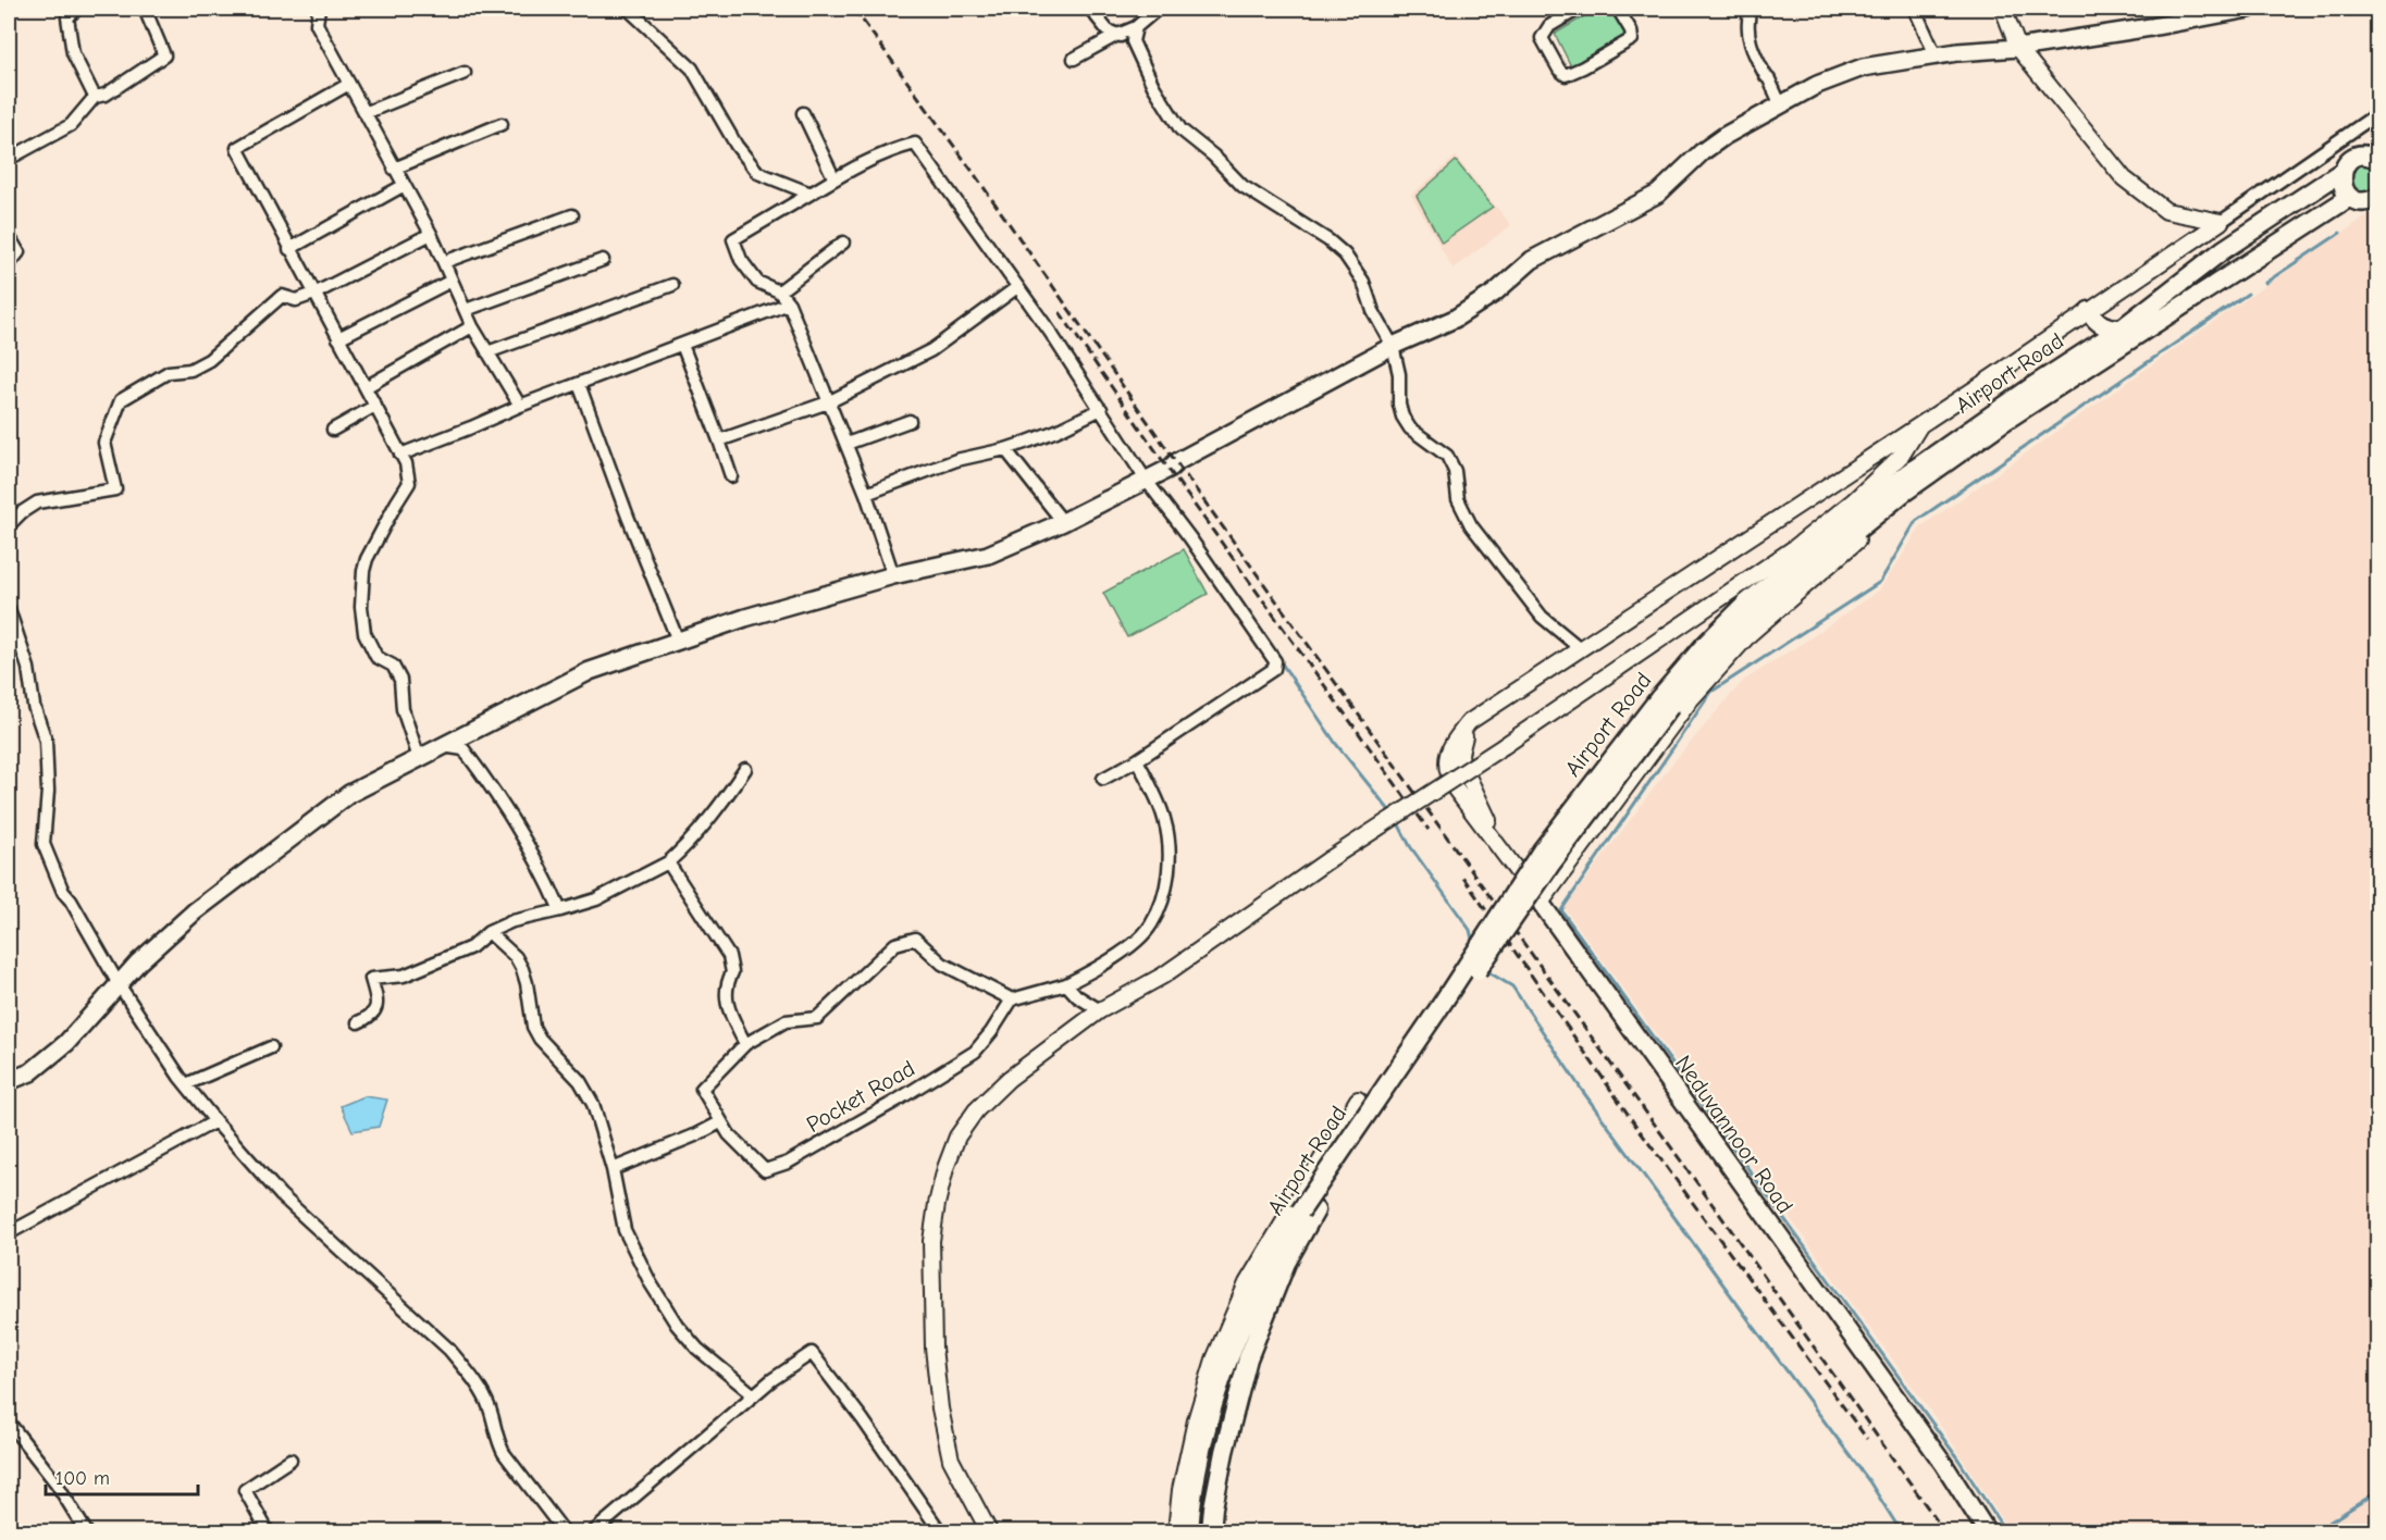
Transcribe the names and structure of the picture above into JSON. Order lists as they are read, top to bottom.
{
  "streets": {
    "main road": ["Airport Road", "Neduvannoor Road"],
    "street": ["Pocket Road"]
  },
  "scale_bar": "100 m"
}
